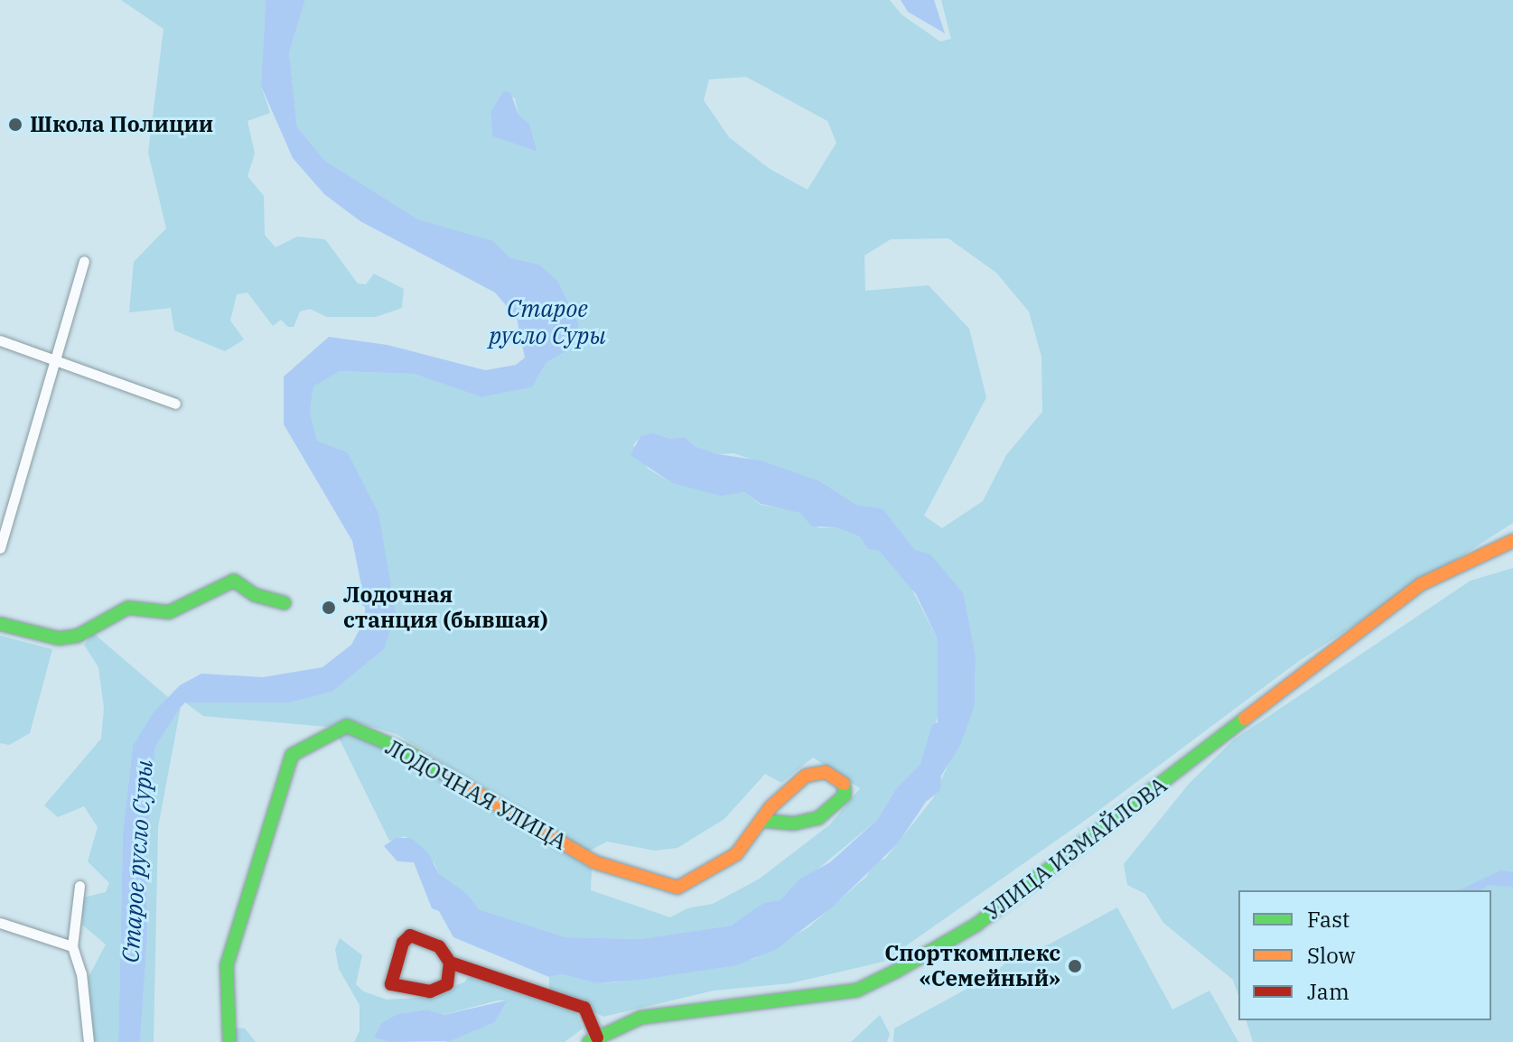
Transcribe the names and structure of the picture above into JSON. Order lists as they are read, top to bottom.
{
  "streets": {
    "street": ["ЛОДОЧНАЯ УЛИЦА", "УЛИЦА ИЗМАЙЛОВА"]
  },
  "water": ["Старое русло Суры"],
  "places": ["Школа Полиции", "Лодочная станция (бывшая)", "Спорткомплекс «Семейный»"],
  "legend": ["Fast", "Slow", "Jam"]
}
